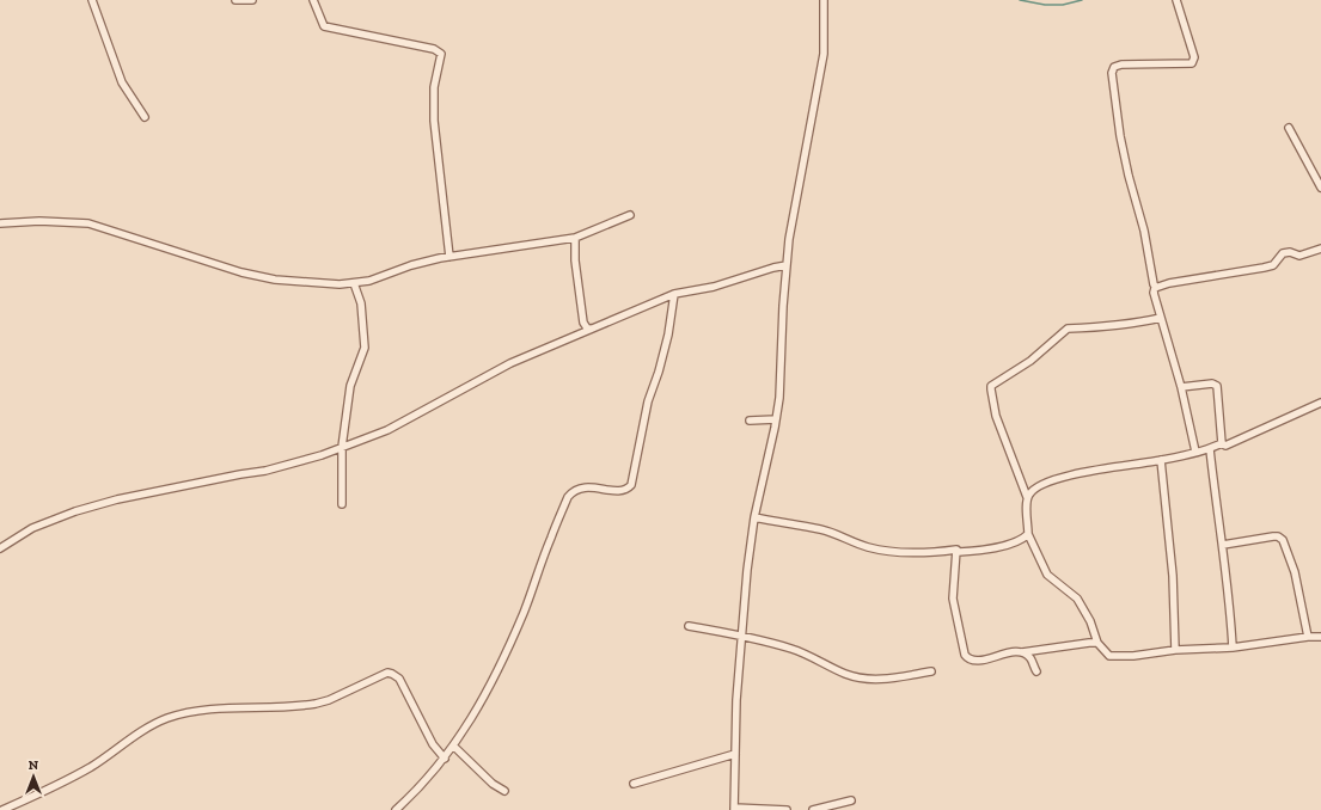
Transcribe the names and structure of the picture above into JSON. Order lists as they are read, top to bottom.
{
  "north": "top"
}
